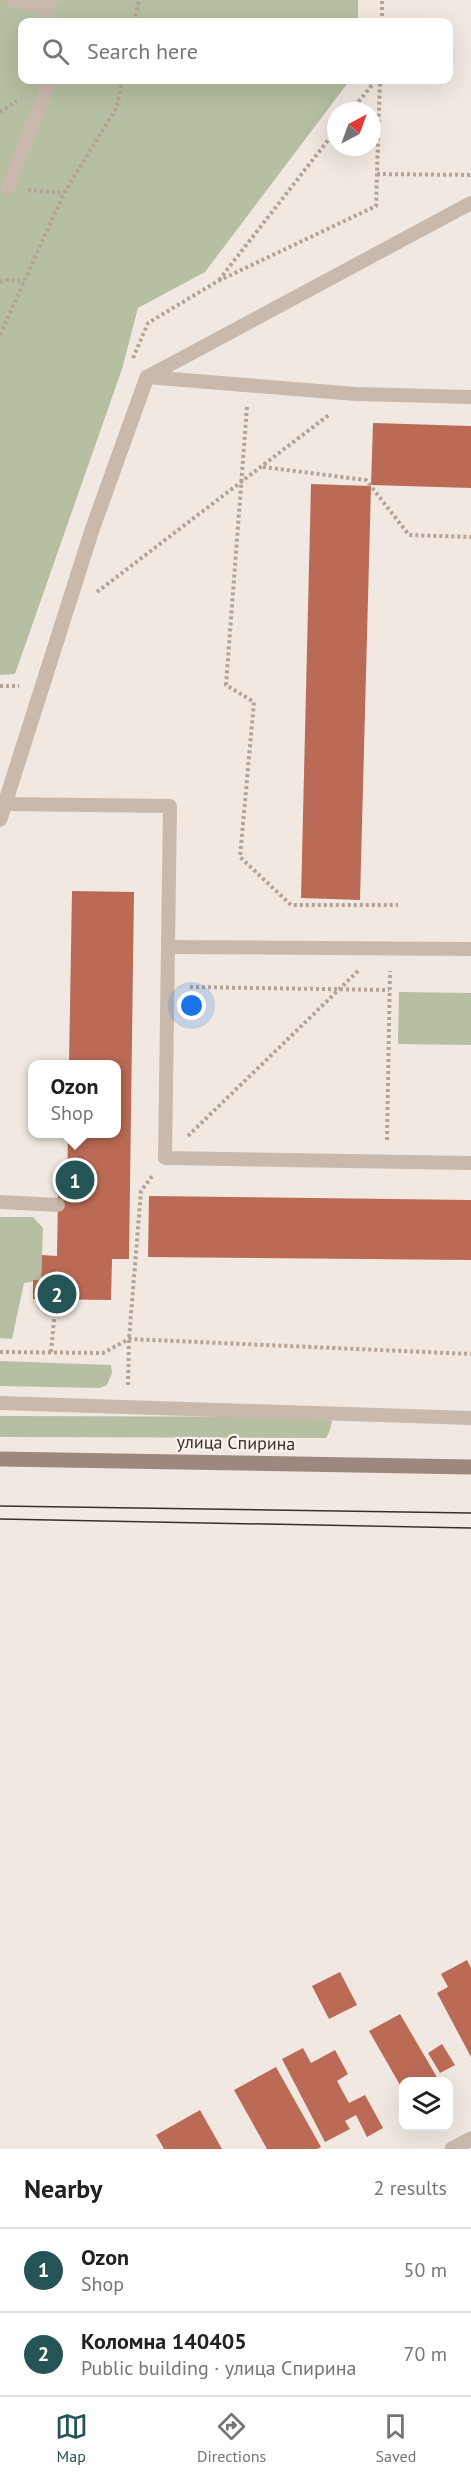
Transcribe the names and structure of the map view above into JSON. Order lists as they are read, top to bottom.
{
  "streets": {
    "main road": ["улица Спирина"]
  },
  "north": "top right",
  "page": {
    "search": "Search here",
    "popup": ["Ozon", "Shop"],
    "pins": ["1", "2"],
    "heading": ["Nearby", "2 results"],
    "list": [
      {
        "mark": "1",
        "name": "Ozon",
        "note": "Shop",
        "value": "50 m"
      },
      {
        "mark": "2",
        "name": "Коломна 140405",
        "note": "Public building · улица Спирина",
        "value": "70 m"
      }
    ],
    "nav": ["Map", "Directions", "Saved"]
  }
}
